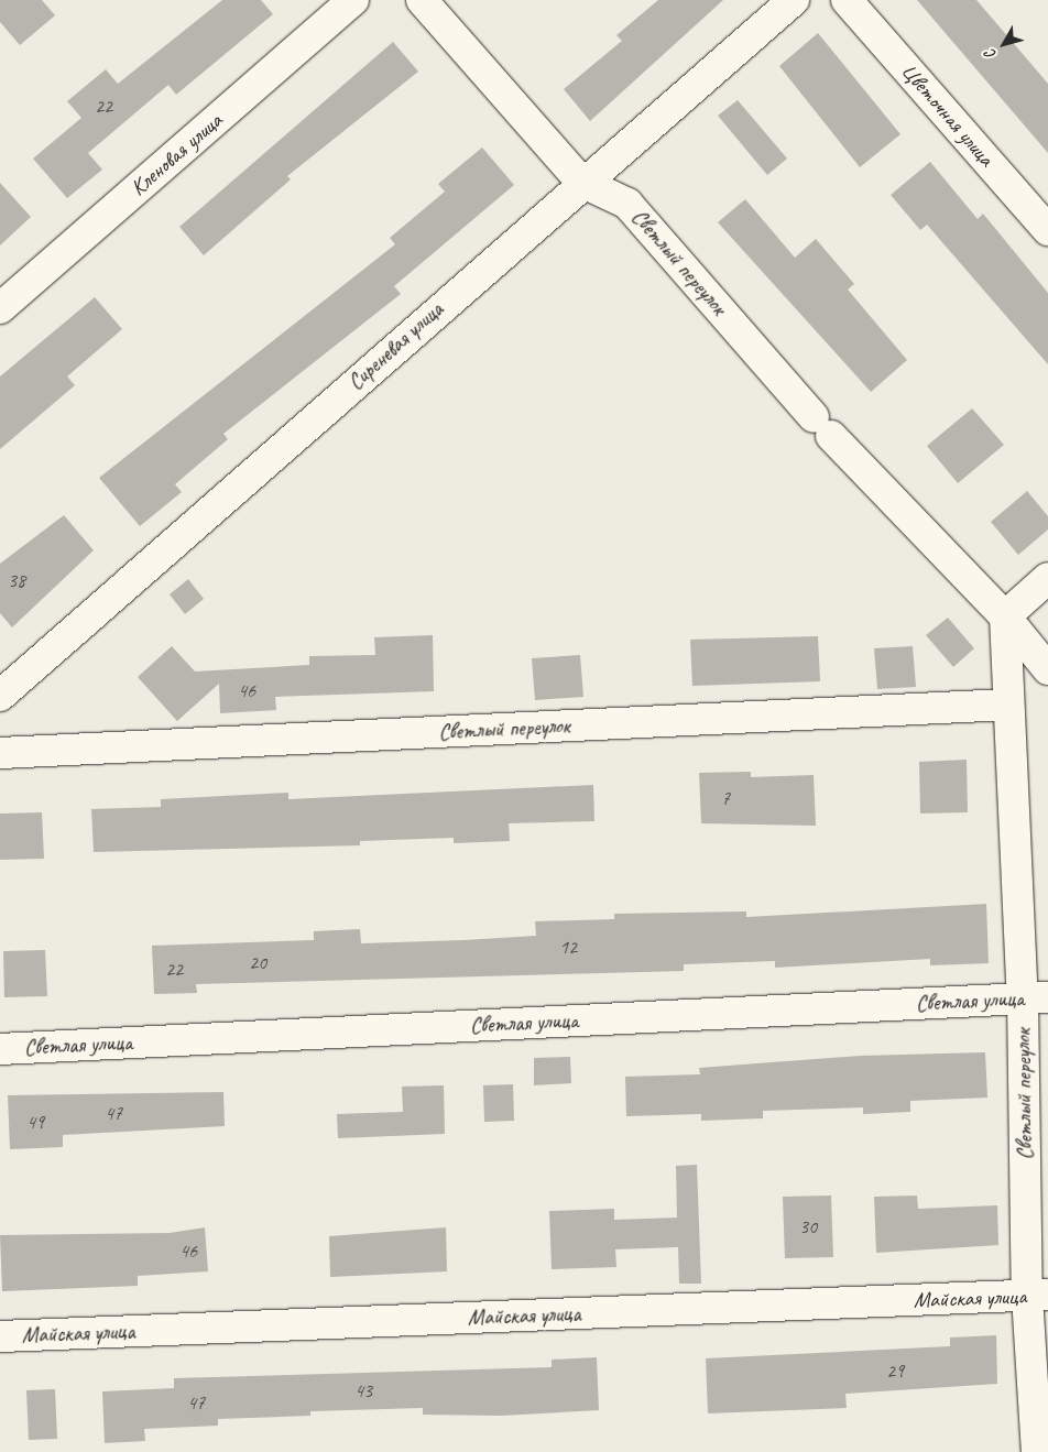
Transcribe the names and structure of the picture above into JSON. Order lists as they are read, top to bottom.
{
  "streets": {
    "street": [
      "Цветочная улица",
      "Кленовая улица",
      "Светлый переулок",
      "Сиреневая улица",
      "Светлая улица",
      "Майская улица"
    ]
  },
  "crossings": [
    ["Светлый переулок", "Сиреневая улица"],
    ["Светлый переулок", "Светлая улица"],
    ["Светлый переулок", "Майская улица"]
  ],
  "house_numbers": [
    "22",
    "38",
    "46",
    "7",
    "12",
    "20",
    "22",
    "47",
    "49",
    "30",
    "46",
    "29",
    "43",
    "47"
  ],
  "north": "bottom left"
}
